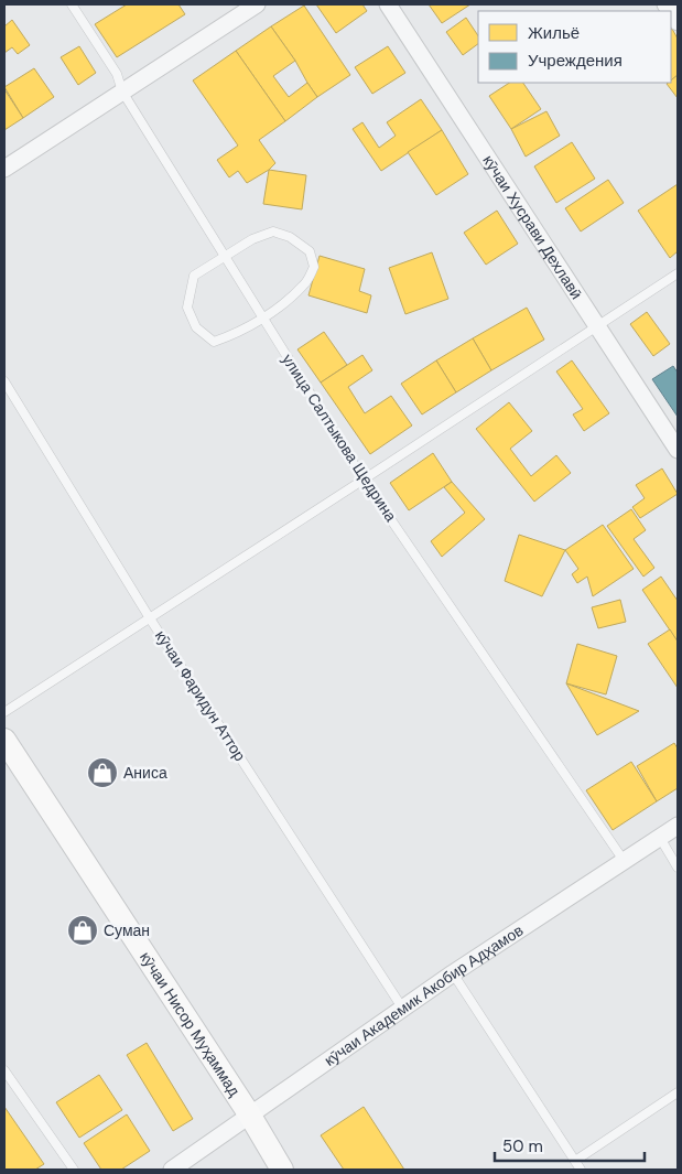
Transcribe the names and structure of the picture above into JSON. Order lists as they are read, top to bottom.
{
  "streets": {
    "street": ["кӯчаи Хусрави Дехлавӣ", "кӯчаи Академик Акобир Адҳамов", "кӯчаи Нисор Муҳаммад"],
    "lane": ["улица Салтыкова Щедрина", "кӯчаи Фаридун Аттор"]
  },
  "crossings": [
    ["улица Салтыкова Щедрина", "кӯчаи Академик Акобир Адҳамов"],
    ["кӯчаи Фаридун Аттор", "кӯчаи Академик Акобир Адҳамов"],
    ["кӯчаи Академик Акобир Адҳамов", "кӯчаи Нисор Муҳаммад"]
  ],
  "places": {
    "shop": ["Аниса", "Суман"]
  },
  "legend": ["Жильё", "Учреждения"],
  "scale_bar": "50 m"
}
